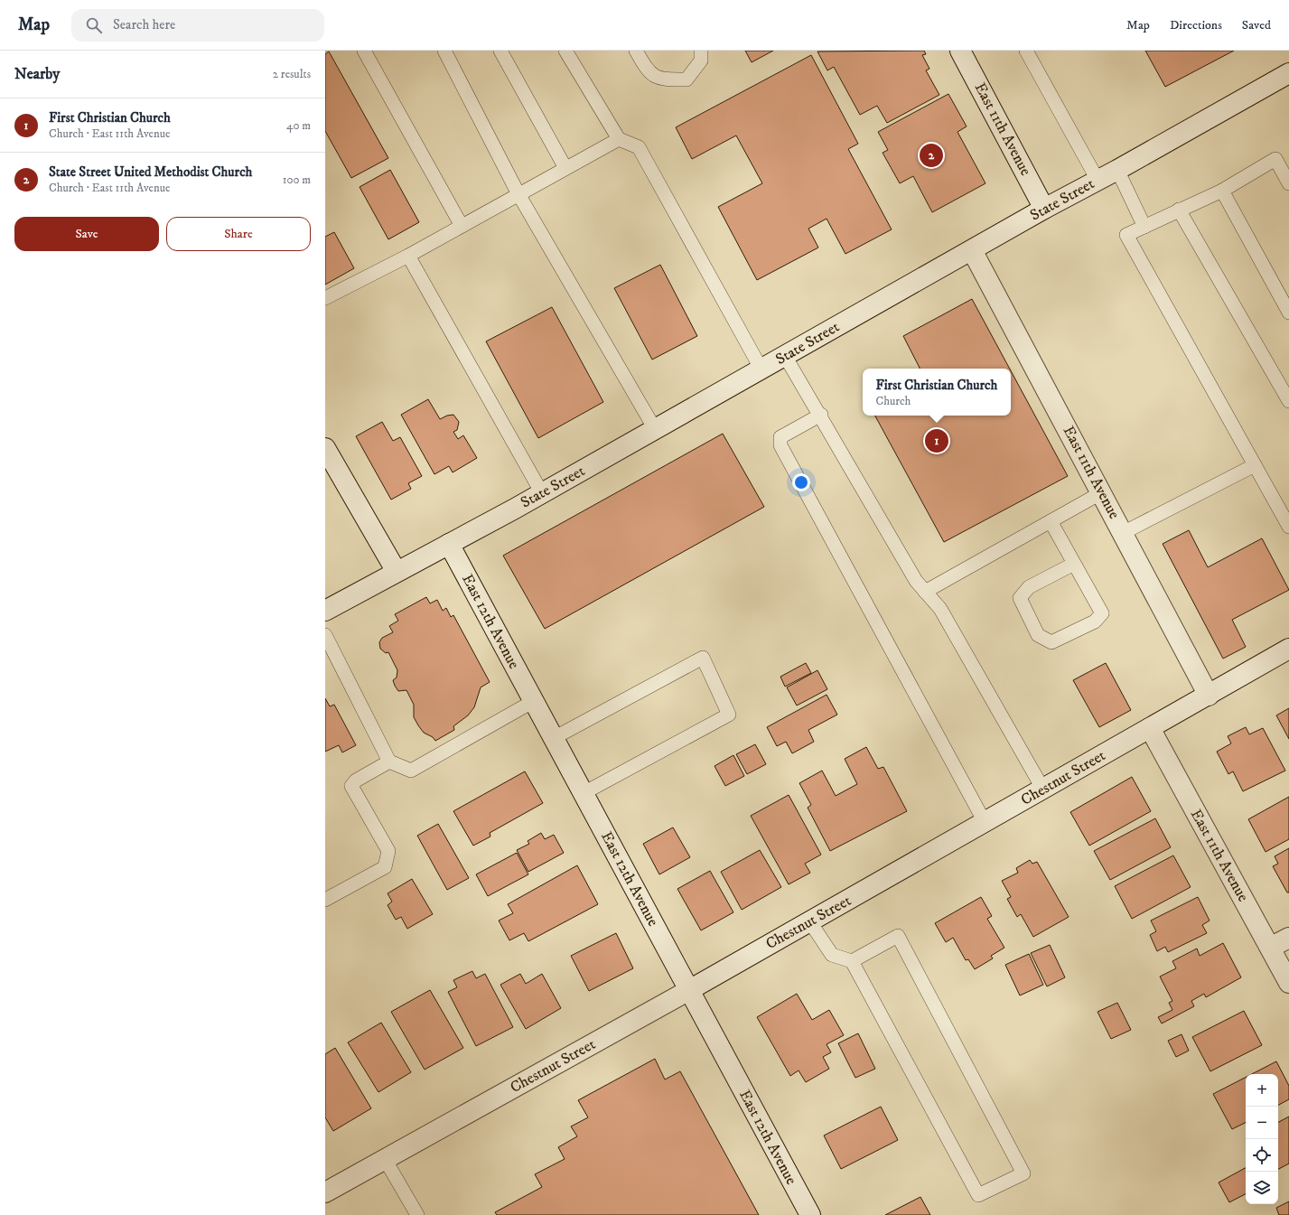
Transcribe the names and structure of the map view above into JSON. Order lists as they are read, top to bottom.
{
  "streets": {
    "street": [
      "East 11th Avenue",
      "State Street",
      "East 12th Avenue",
      "Chestnut Street"
    ]
  },
  "crossings": [
    ["East 11th Avenue", "State Street"],
    ["East 11th Avenue", "Chestnut Street"],
    ["State Street", "East 12th Avenue"],
    ["East 12th Avenue", "Chestnut Street"]
  ],
  "page": {
    "header": "Map",
    "search": "Search here",
    "nav": ["Map", "Directions", "Saved"],
    "heading": ["Nearby", "2 results"],
    "list": [
      {
        "mark": "1",
        "name": "First Christian Church",
        "note": "Church · East 11th Avenue",
        "value": "40 m"
      },
      {
        "mark": "2",
        "name": "State Street United Methodist Church",
        "note": "Church · East 11th Avenue",
        "value": "100 m"
      }
    ],
    "pins": ["2", "1"],
    "buttons": ["Save", "Share"],
    "popup": ["First Christian Church", "Church"],
    "map_buttons": ["+", "−"]
  }
}
